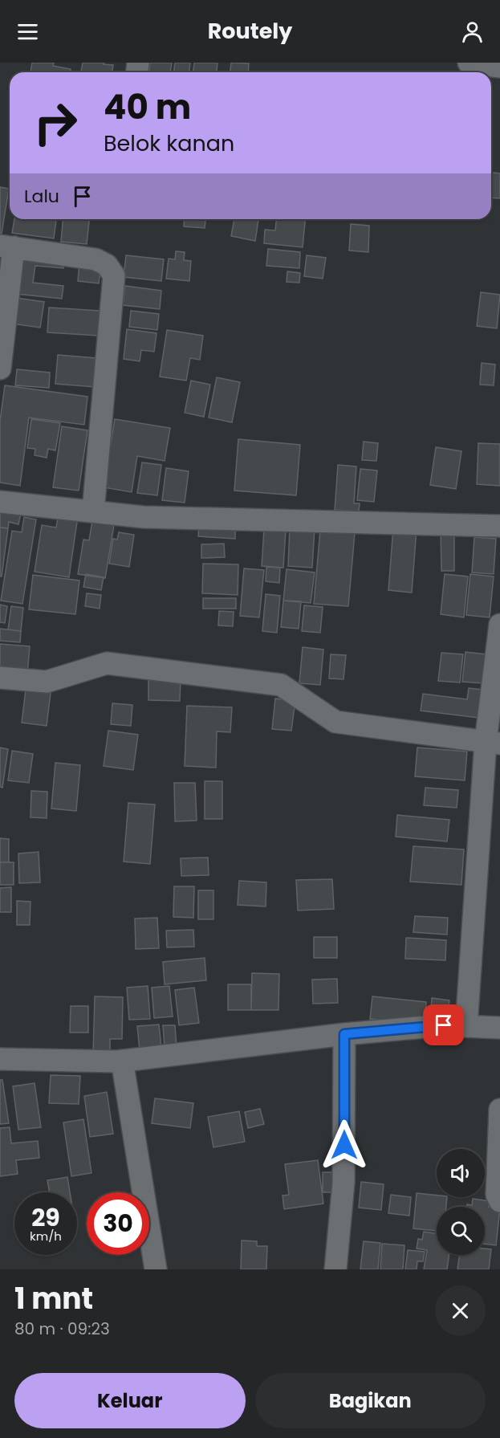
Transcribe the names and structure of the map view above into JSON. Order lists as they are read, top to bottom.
{
  "page": {
    "header": "Routely",
    "turn": ["40 m", "Belok kanan"],
    "then": "Lalu",
    "speed": "29 km/h",
    "limit": "30",
    "heading": ["1 mnt", "80 m · 09:23"],
    "buttons": ["Keluar", "Bagikan"]
  }
}
